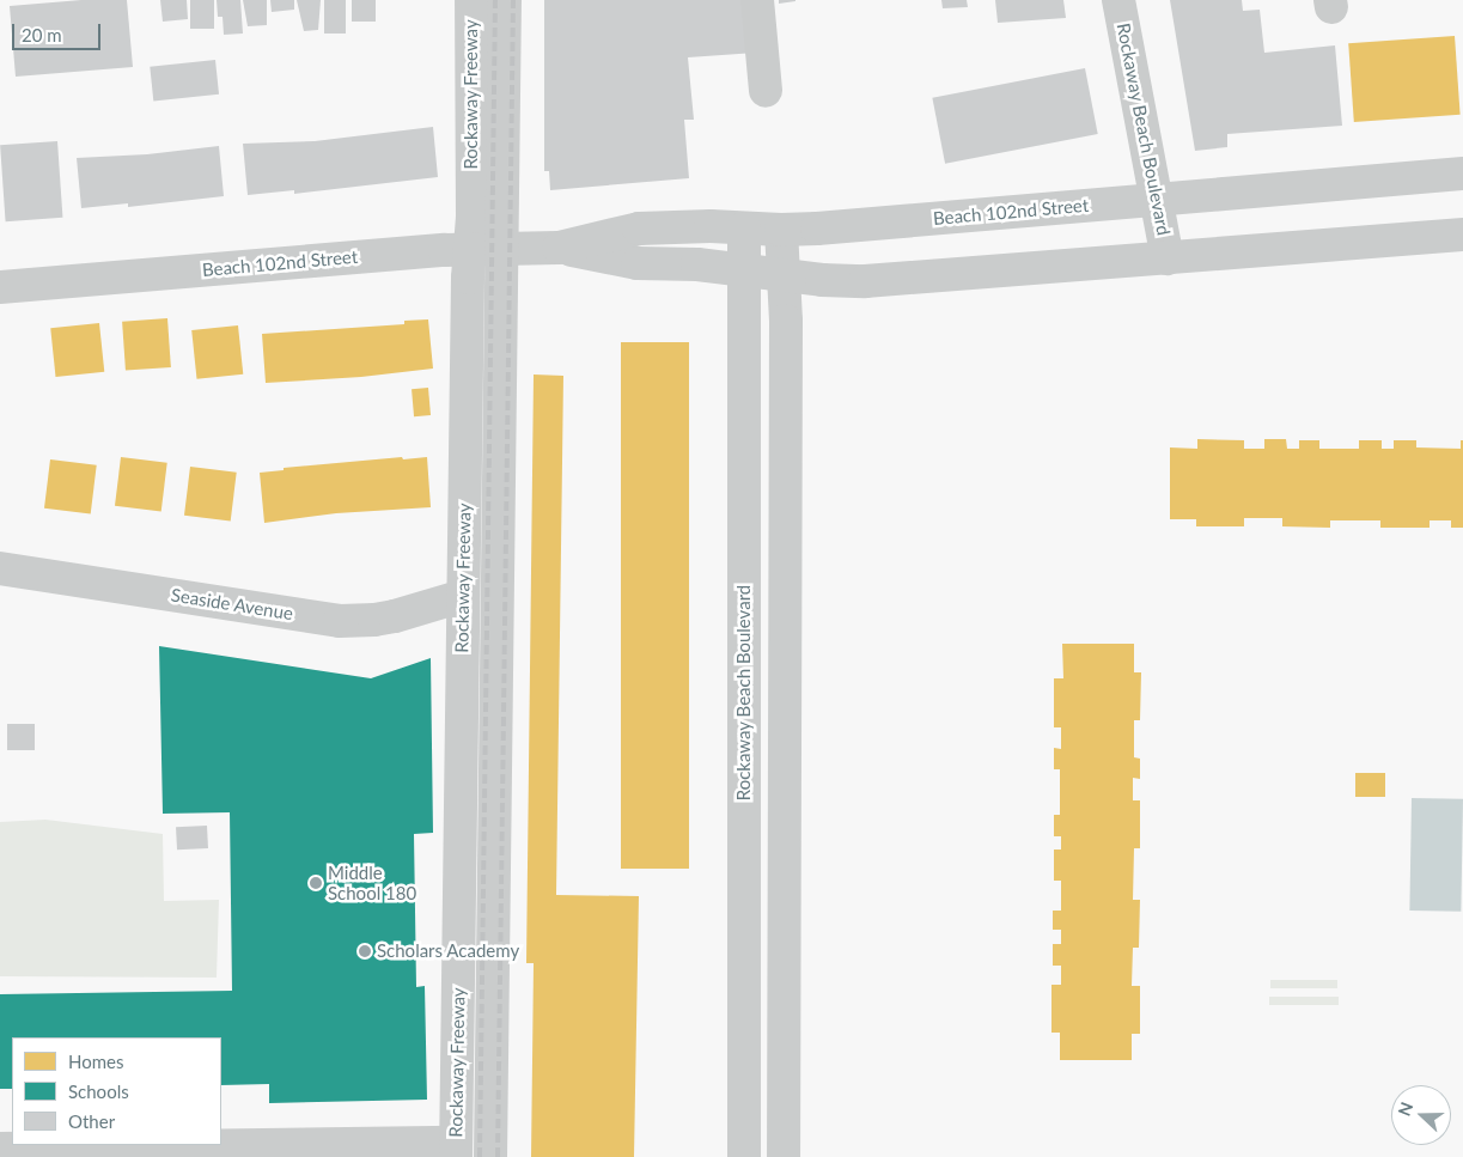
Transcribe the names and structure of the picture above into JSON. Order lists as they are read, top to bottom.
{
  "streets": {
    "street": [
      "Rockaway Freeway",
      "Rockaway Beach Boulevard",
      "Beach 102nd Street",
      "Seaside Avenue"
    ]
  },
  "crossings": [
    ["Rockaway Freeway", "Beach 102nd Street"],
    ["Rockaway Freeway", "Seaside Avenue"],
    ["Rockaway Beach Boulevard", "Beach 102nd Street"]
  ],
  "places": ["Middle School 180", "Scholars Academy"],
  "legend": ["Homes", "Schools", "Other"],
  "scale_bar": "20 m",
  "north": "left"
}
